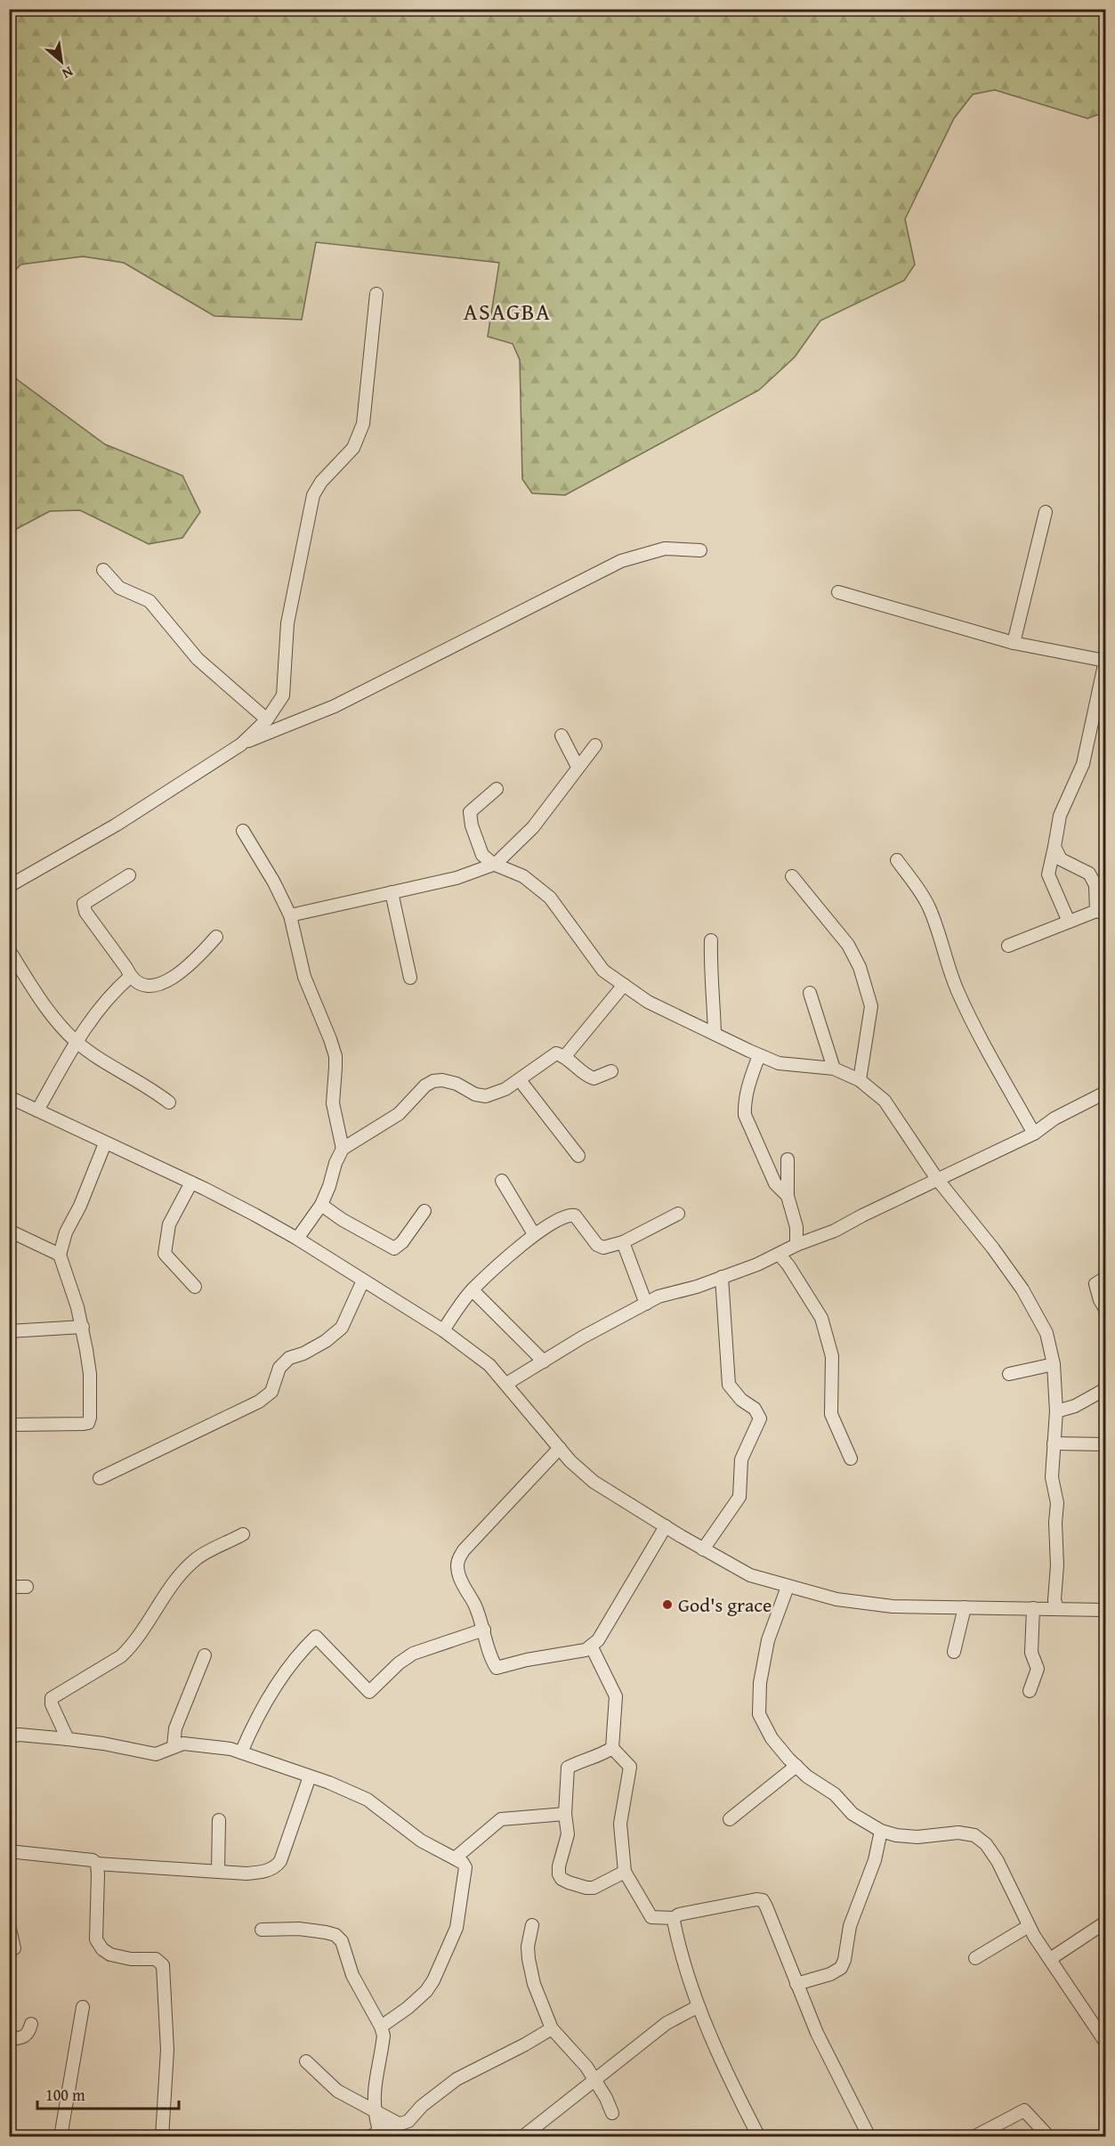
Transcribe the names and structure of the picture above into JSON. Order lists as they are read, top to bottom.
{
  "districts": ["ASAGBA"],
  "places": ["God's grace"],
  "scale_bar": "100 m",
  "north": "bottom right"
}
